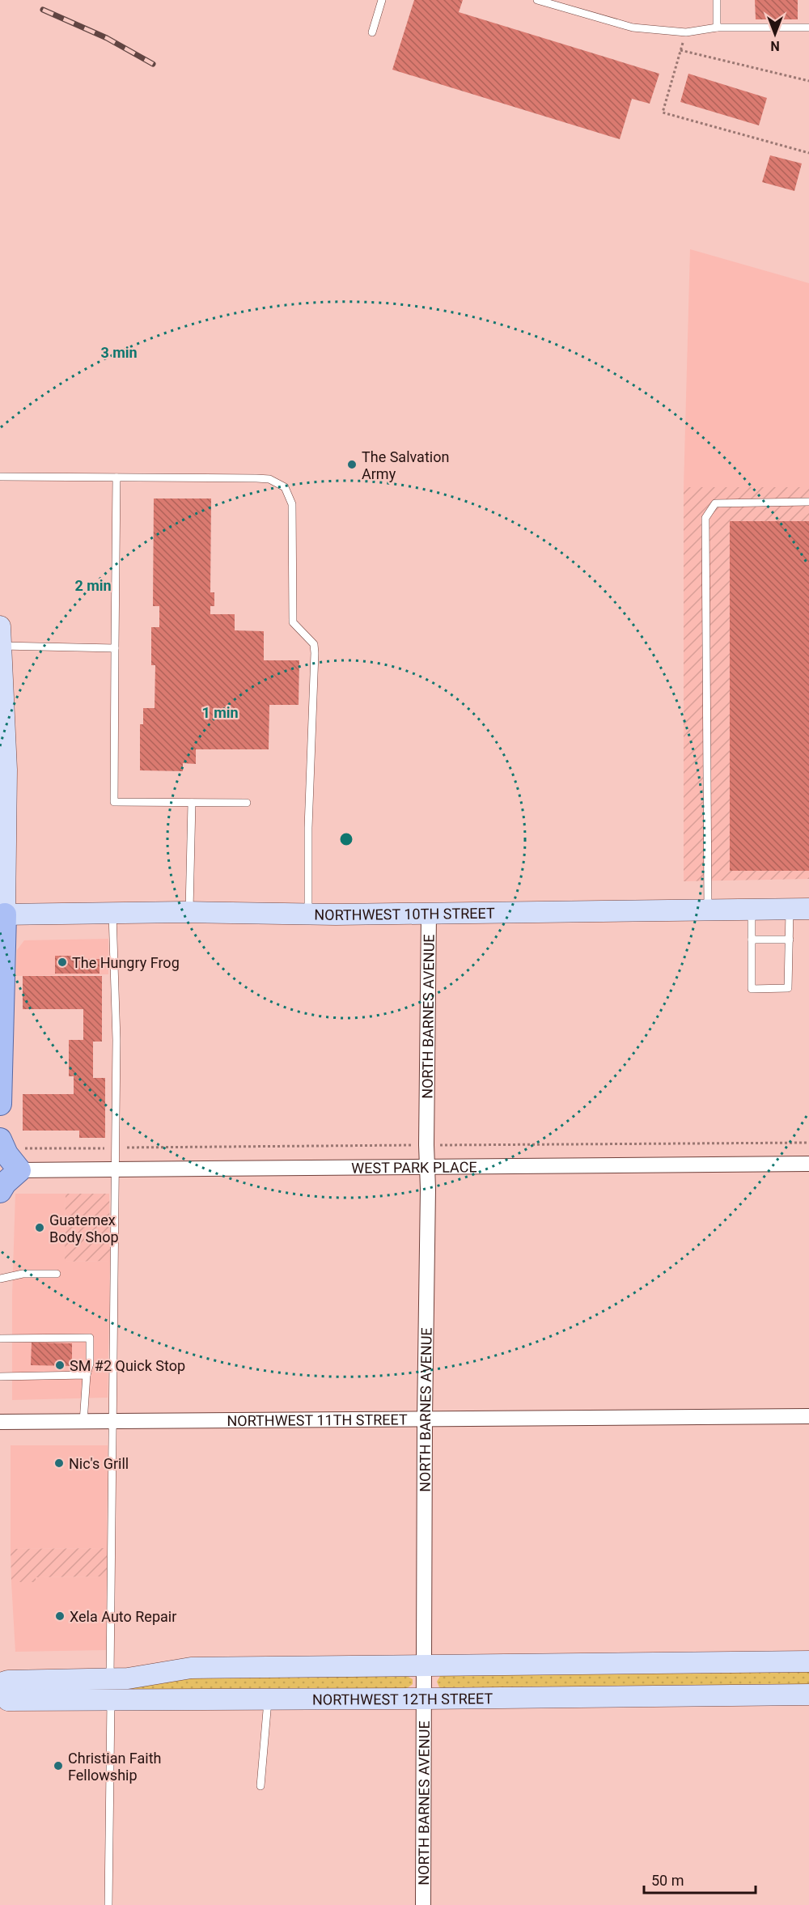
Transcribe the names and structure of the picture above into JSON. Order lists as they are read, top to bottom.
{
  "streets": {
    "street": [
      "NORTHWEST 10TH STREET",
      "NORTH BARNES AVENUE",
      "WEST PARK PLACE",
      "NORTHWEST 11TH STREET",
      "NORTHWEST 12TH STREET"
    ]
  },
  "crossings": [
    ["NORTHWEST 10TH STREET", "NORTH BARNES AVENUE"],
    ["NORTH BARNES AVENUE", "WEST PARK PLACE"],
    ["NORTH BARNES AVENUE", "NORTHWEST 11TH STREET"],
    ["NORTH BARNES AVENUE", "NORTHWEST 12TH STREET"]
  ],
  "places": [
    "The Salvation Army",
    "The Hungry Frog",
    "Guatemex Body Shop",
    "SM #2 Quick Stop",
    "Nic's Grill",
    "Xela Auto Repair",
    "Christian Faith Fellowship"
  ],
  "scale_bar": "50 m",
  "north": "bottom",
  "rings": ["3 min", "2 min", "1 min"]
}
